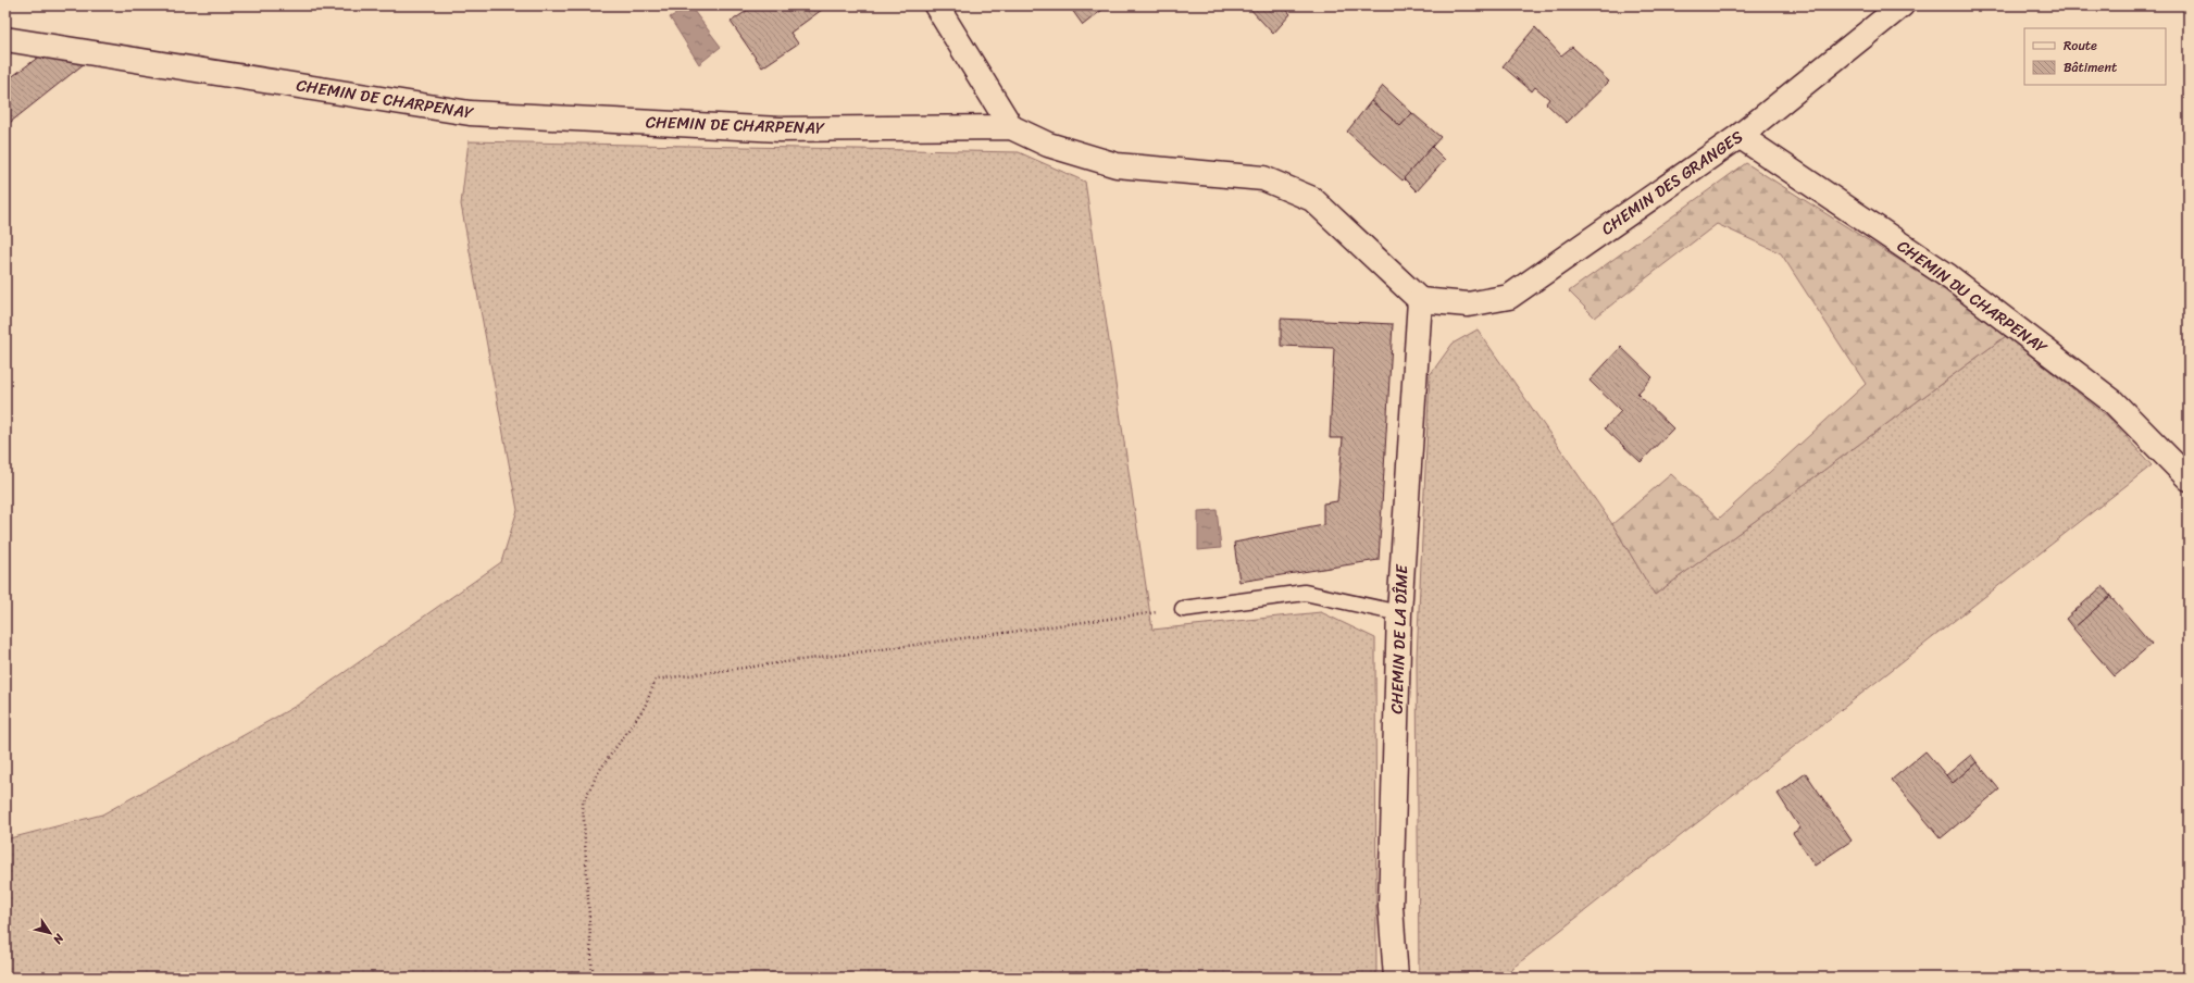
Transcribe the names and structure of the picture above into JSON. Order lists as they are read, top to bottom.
{
  "streets": {
    "street": [
      "CHEMIN DE CHARPENAY",
      "CHEMIN DES GRANGES",
      "CHEMIN DU CHARPENAY",
      "CHEMIN DE LA DÎME"
    ]
  },
  "crossings": [
    ["CHEMIN DE CHARPENAY", "CHEMIN DES GRANGES"],
    ["CHEMIN DE CHARPENAY", "CHEMIN DE LA DÎME"],
    ["CHEMIN DES GRANGES", "CHEMIN DU CHARPENAY"],
    ["CHEMIN DES GRANGES", "CHEMIN DE LA DÎME"]
  ],
  "legend": ["Route", "Bâtiment"],
  "north": "bottom right"
}
